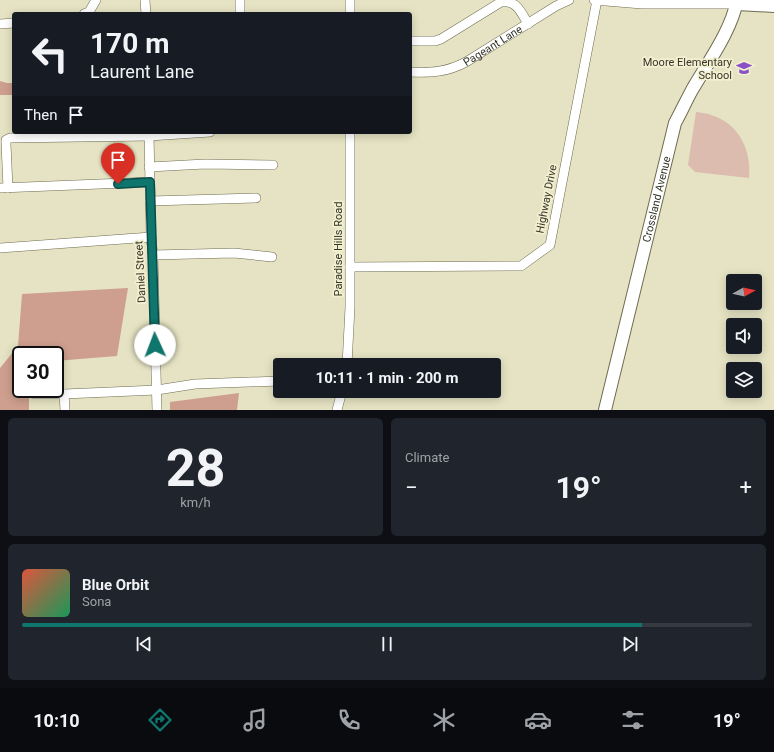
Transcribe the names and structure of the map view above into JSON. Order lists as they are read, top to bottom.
{
  "streets": {
    "main road": ["Crossland Avenue"],
    "street": [
      "Pageant Lane",
      "Highway Drive",
      "Paradise Hills Road",
      "Daniel Street"
    ]
  },
  "crossings": [
    ["Highway Drive", "Paradise Hills Road"]
  ],
  "places": {
    "school or university": ["Moore Elementary School"]
  },
  "north": "right",
  "page": {
    "turn": ["170 m", "Laurent Lane"],
    "then": "Then",
    "limit": "30",
    "trip": "10:11 · 1 min · 200 m",
    "tile": [
      ["28", "km/h"],
      "Climate"
    ],
    "heat": ["−", "19°", "+"],
    "song": ["Blue Orbit", "Sona"],
    "tabs": ["10:10", "19°"]
  }
}
